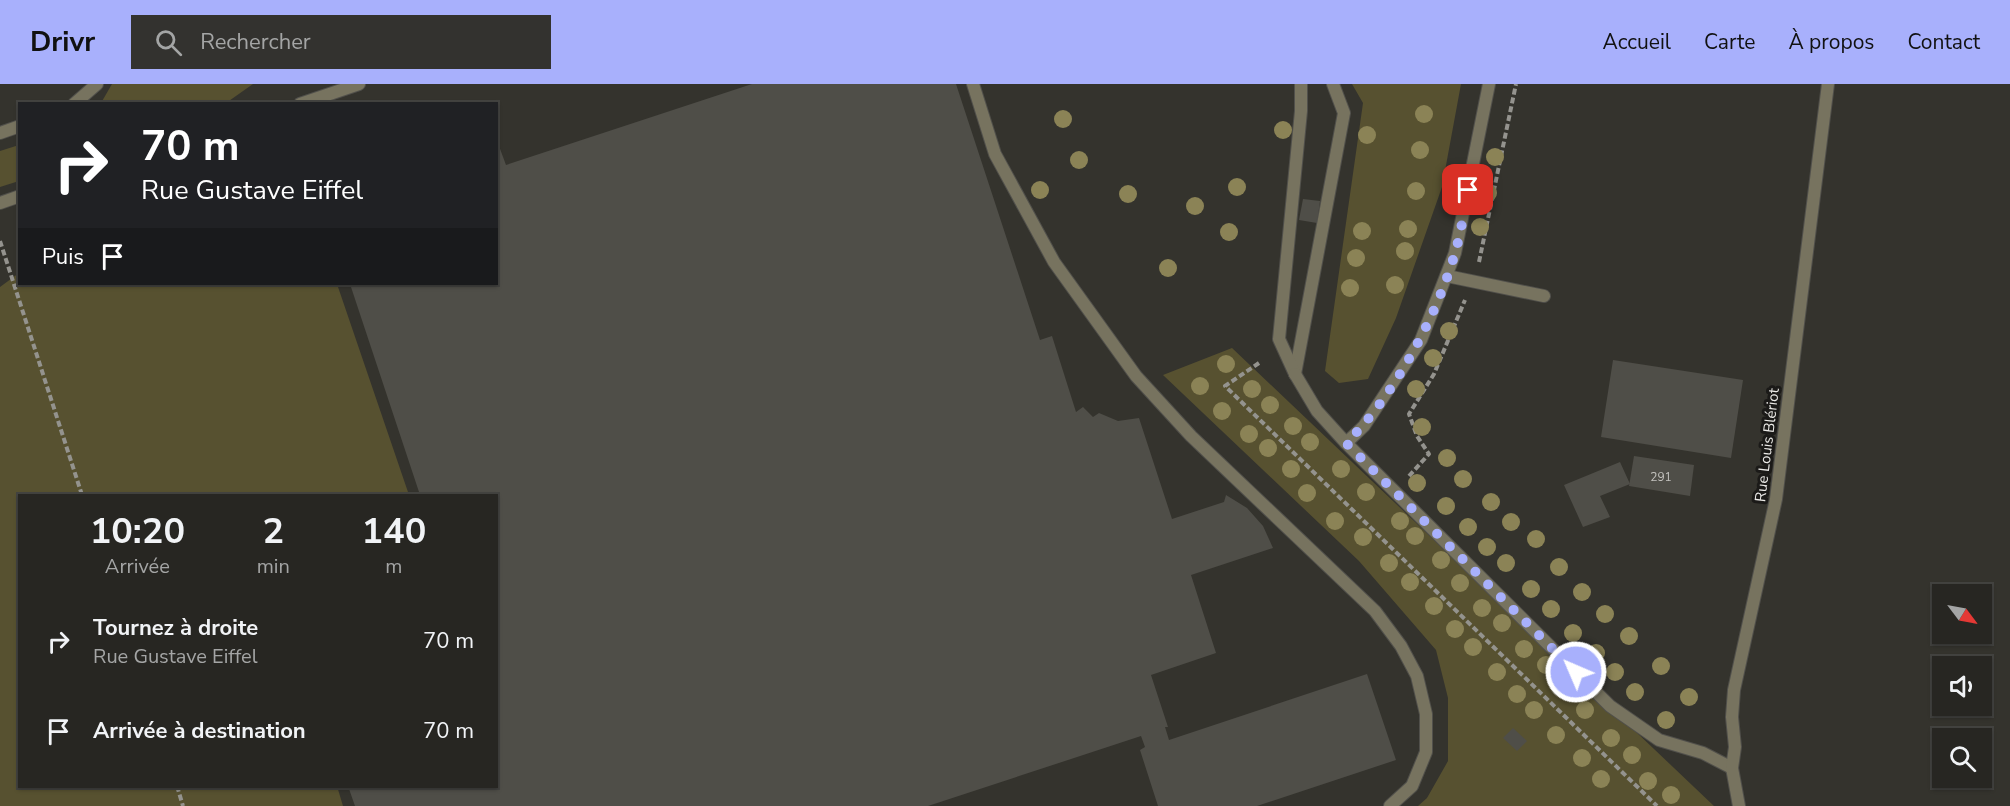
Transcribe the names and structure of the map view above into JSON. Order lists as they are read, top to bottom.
{
  "streets": {
    "street": ["Rue Louis Blériot"]
  },
  "house_numbers": ["291"],
  "north": "bottom right",
  "page": {
    "header": "Drivr",
    "search": "Rechercher",
    "nav": [
      "Accueil",
      "Carte",
      "À propos",
      "Contact"
    ],
    "turn": ["70 m", "Rue Gustave Eiffel"],
    "then": "Puis",
    "eta": [
      "10:20",
      "Arrivée",
      "2",
      "min",
      "140",
      "m"
    ],
    "list": [
      {
        "name": "Tournez à droite",
        "note": "Rue Gustave Eiffel",
        "value": "70 m"
      },
      {
        "name": "Arrivée à destination",
        "value": "70 m"
      }
    ]
  }
}
